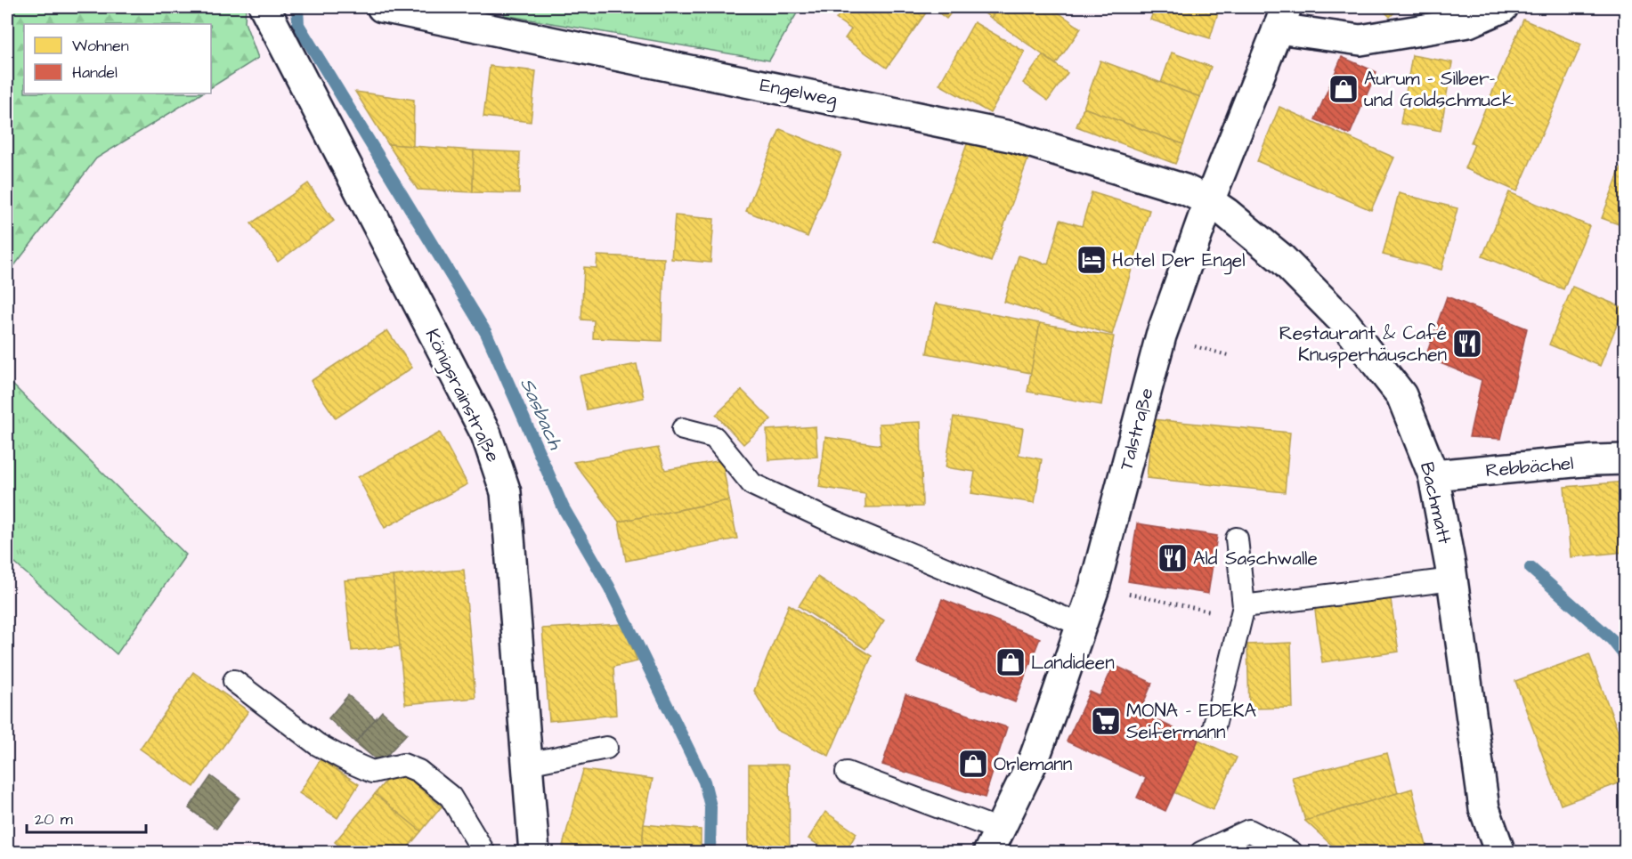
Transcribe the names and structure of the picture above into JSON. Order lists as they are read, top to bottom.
{
  "streets": {
    "street": [
      "Engelweg",
      "Königsrainstraße",
      "Talstraße",
      "Rebbächel",
      "Bachmatt"
    ]
  },
  "crossings": [
    ["Engelweg", "Talstraße"],
    ["Engelweg", "Bachmatt"],
    ["Talstraße", "Bachmatt"],
    ["Rebbächel", "Bachmatt"]
  ],
  "water": ["Sasbach"],
  "places": {
    "shop": ["Aurum - Silber- und Goldschmuck", "Landideen", "Orlemann"],
    "hotel": ["Hotel Der Engel"],
    "restaurant": ["Restaurant & Café Knusperhäuschen", "Ald Saschwalle"],
    "supermarket": ["MONA - EDEKA Seifermann"]
  },
  "legend": ["Wohnen", "Handel"],
  "scale_bar": "20 m"
}
